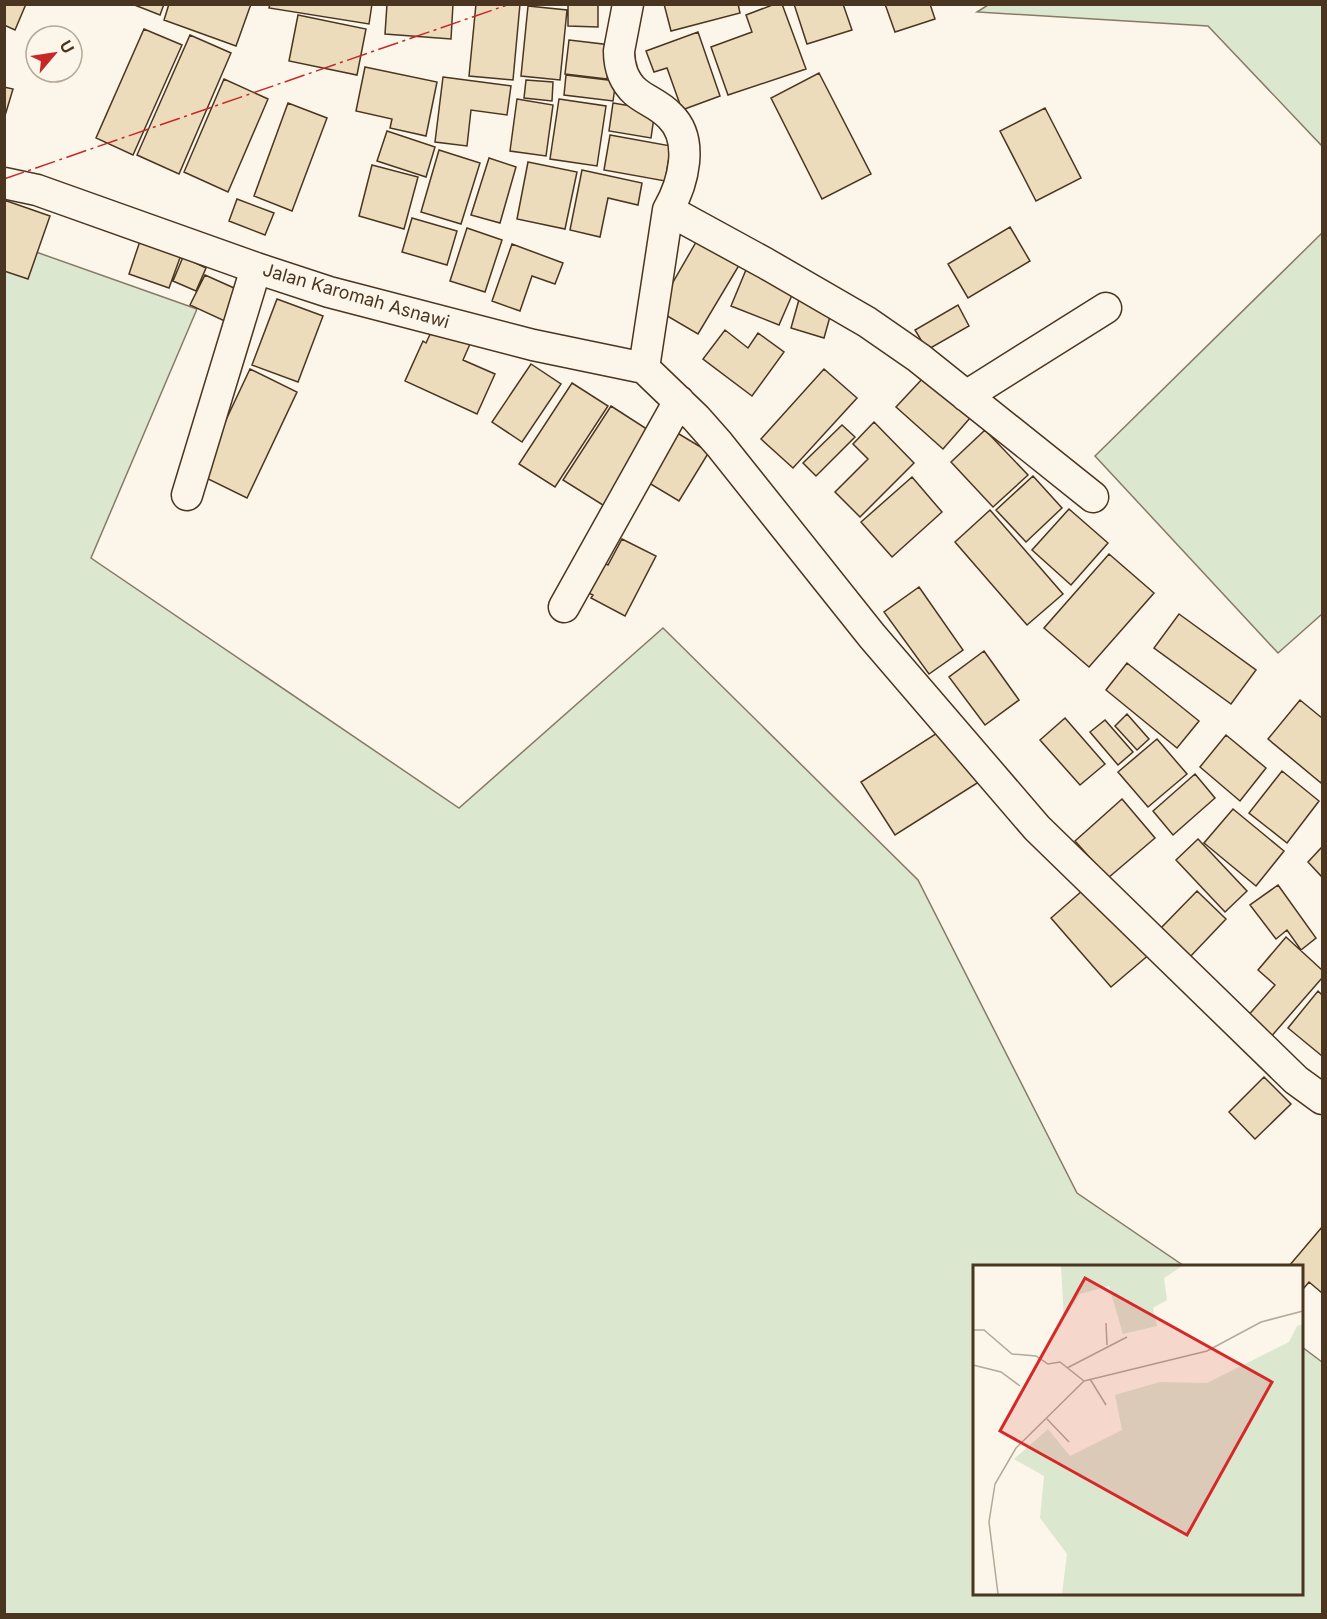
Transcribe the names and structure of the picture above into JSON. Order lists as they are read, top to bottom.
{
  "streets": {
    "street": ["Jalan Karomah Asnawi"]
  },
  "north": "top right"
}
